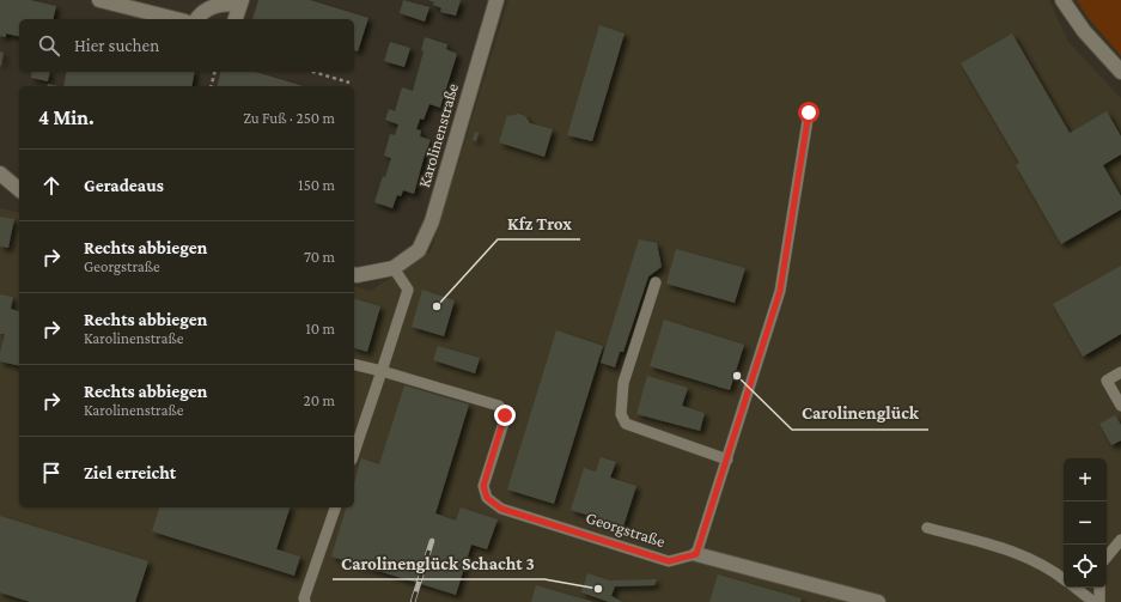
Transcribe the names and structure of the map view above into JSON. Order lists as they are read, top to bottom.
{
  "streets": {
    "street": ["Karolinenstraße", "Georgstraße"]
  },
  "places": ["Kfz Trox", "Carolinenglück", "Carolinenglück Schacht 3"],
  "page": {
    "search": "Hier suchen",
    "heading": ["4 Min.", "Zu Fuß · 250 m"],
    "list": [
      ["Geradeaus", "150 m"],
      ["Rechts abbiegen", "Georgstraße", "70 m"],
      ["Rechts abbiegen", "Karolinenstraße", "10 m"],
      ["Rechts abbiegen", "Karolinenstraße", "20 m"],
      "Ziel erreicht"
    ],
    "map_buttons": ["+", "−"]
  }
}
